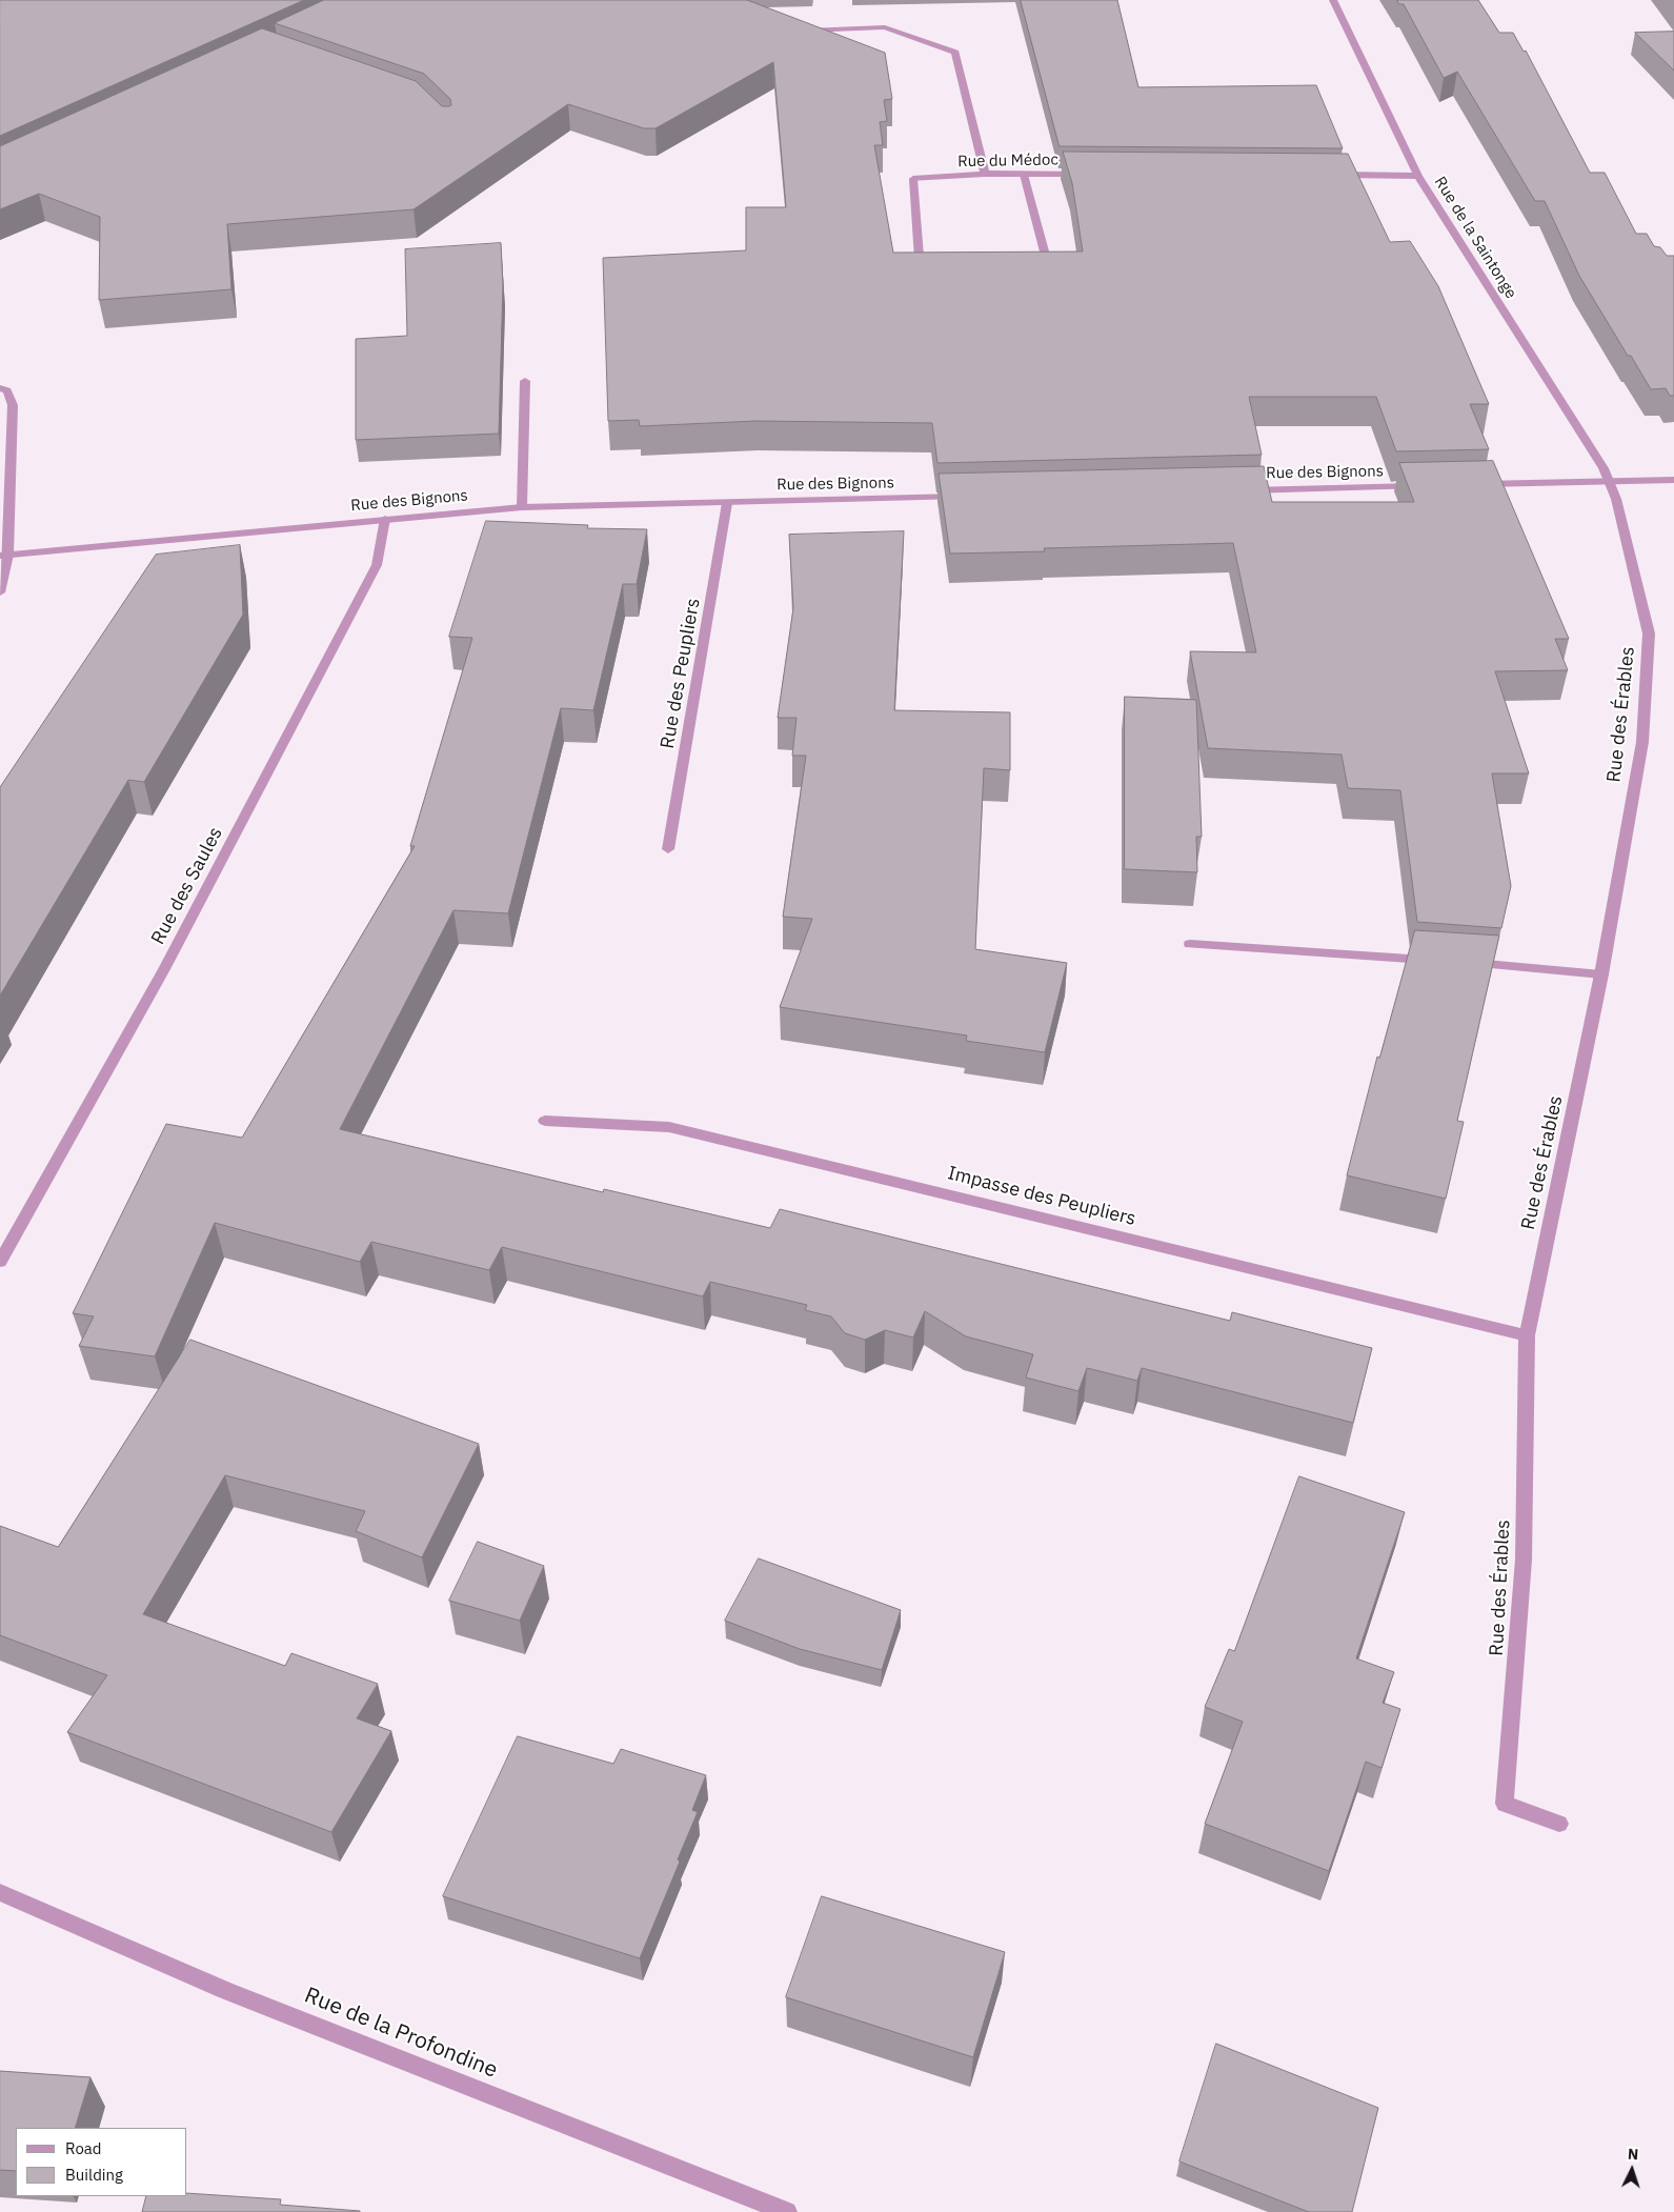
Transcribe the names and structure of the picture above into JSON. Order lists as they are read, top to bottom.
{
  "streets": {
    "street": [
      "Rue du Médoc",
      "Rue de la Saintonge",
      "Rue des Bignons",
      "Rue des Peupliers",
      "Rue des Érables",
      "Rue des Saules",
      "Impasse des Peupliers",
      "Rue de la Profondine"
    ]
  },
  "crossings": [
    ["Rue de la Saintonge", "Rue des Érables"],
    ["Rue des Bignons", "Rue des Peupliers"],
    ["Rue des Bignons", "Rue des Saules"],
    ["Rue des Érables", "Impasse des Peupliers"]
  ],
  "legend": ["Road", "Building"],
  "north": "top"
}
